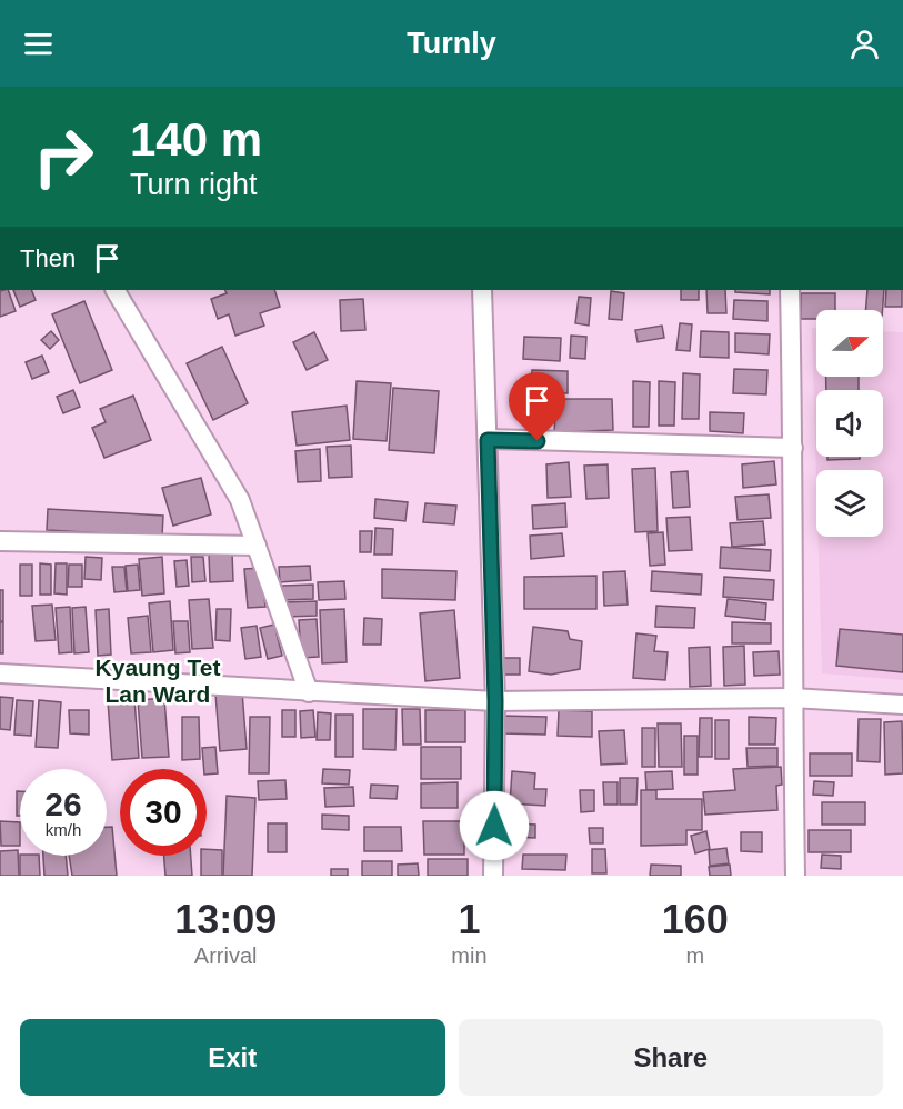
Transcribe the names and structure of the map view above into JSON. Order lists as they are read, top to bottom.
{
  "districts": ["Kyaung Tet Lan Ward"],
  "north": "right",
  "page": {
    "header": "Turnly",
    "turn": ["140 m", "Turn right"],
    "then": "Then",
    "speed": "26 km/h",
    "limit": "30",
    "eta": [
      "13:09",
      "Arrival",
      "1",
      "min",
      "160",
      "m"
    ],
    "buttons": ["Exit", "Share"]
  }
}
